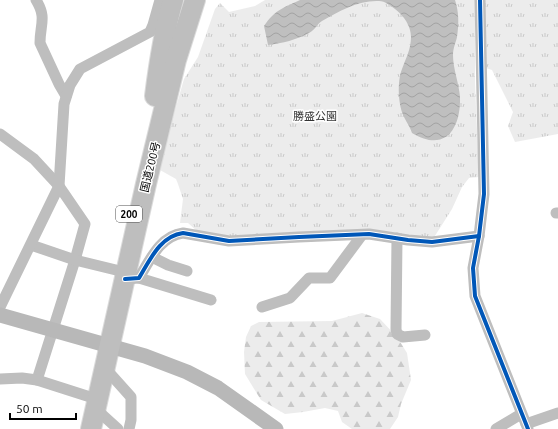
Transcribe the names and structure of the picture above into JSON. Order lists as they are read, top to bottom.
{
  "streets": {
    "highway": ["国道200号", "200"]
  },
  "parks": ["勝盛公園"],
  "scale_bar": "50 m"
}
